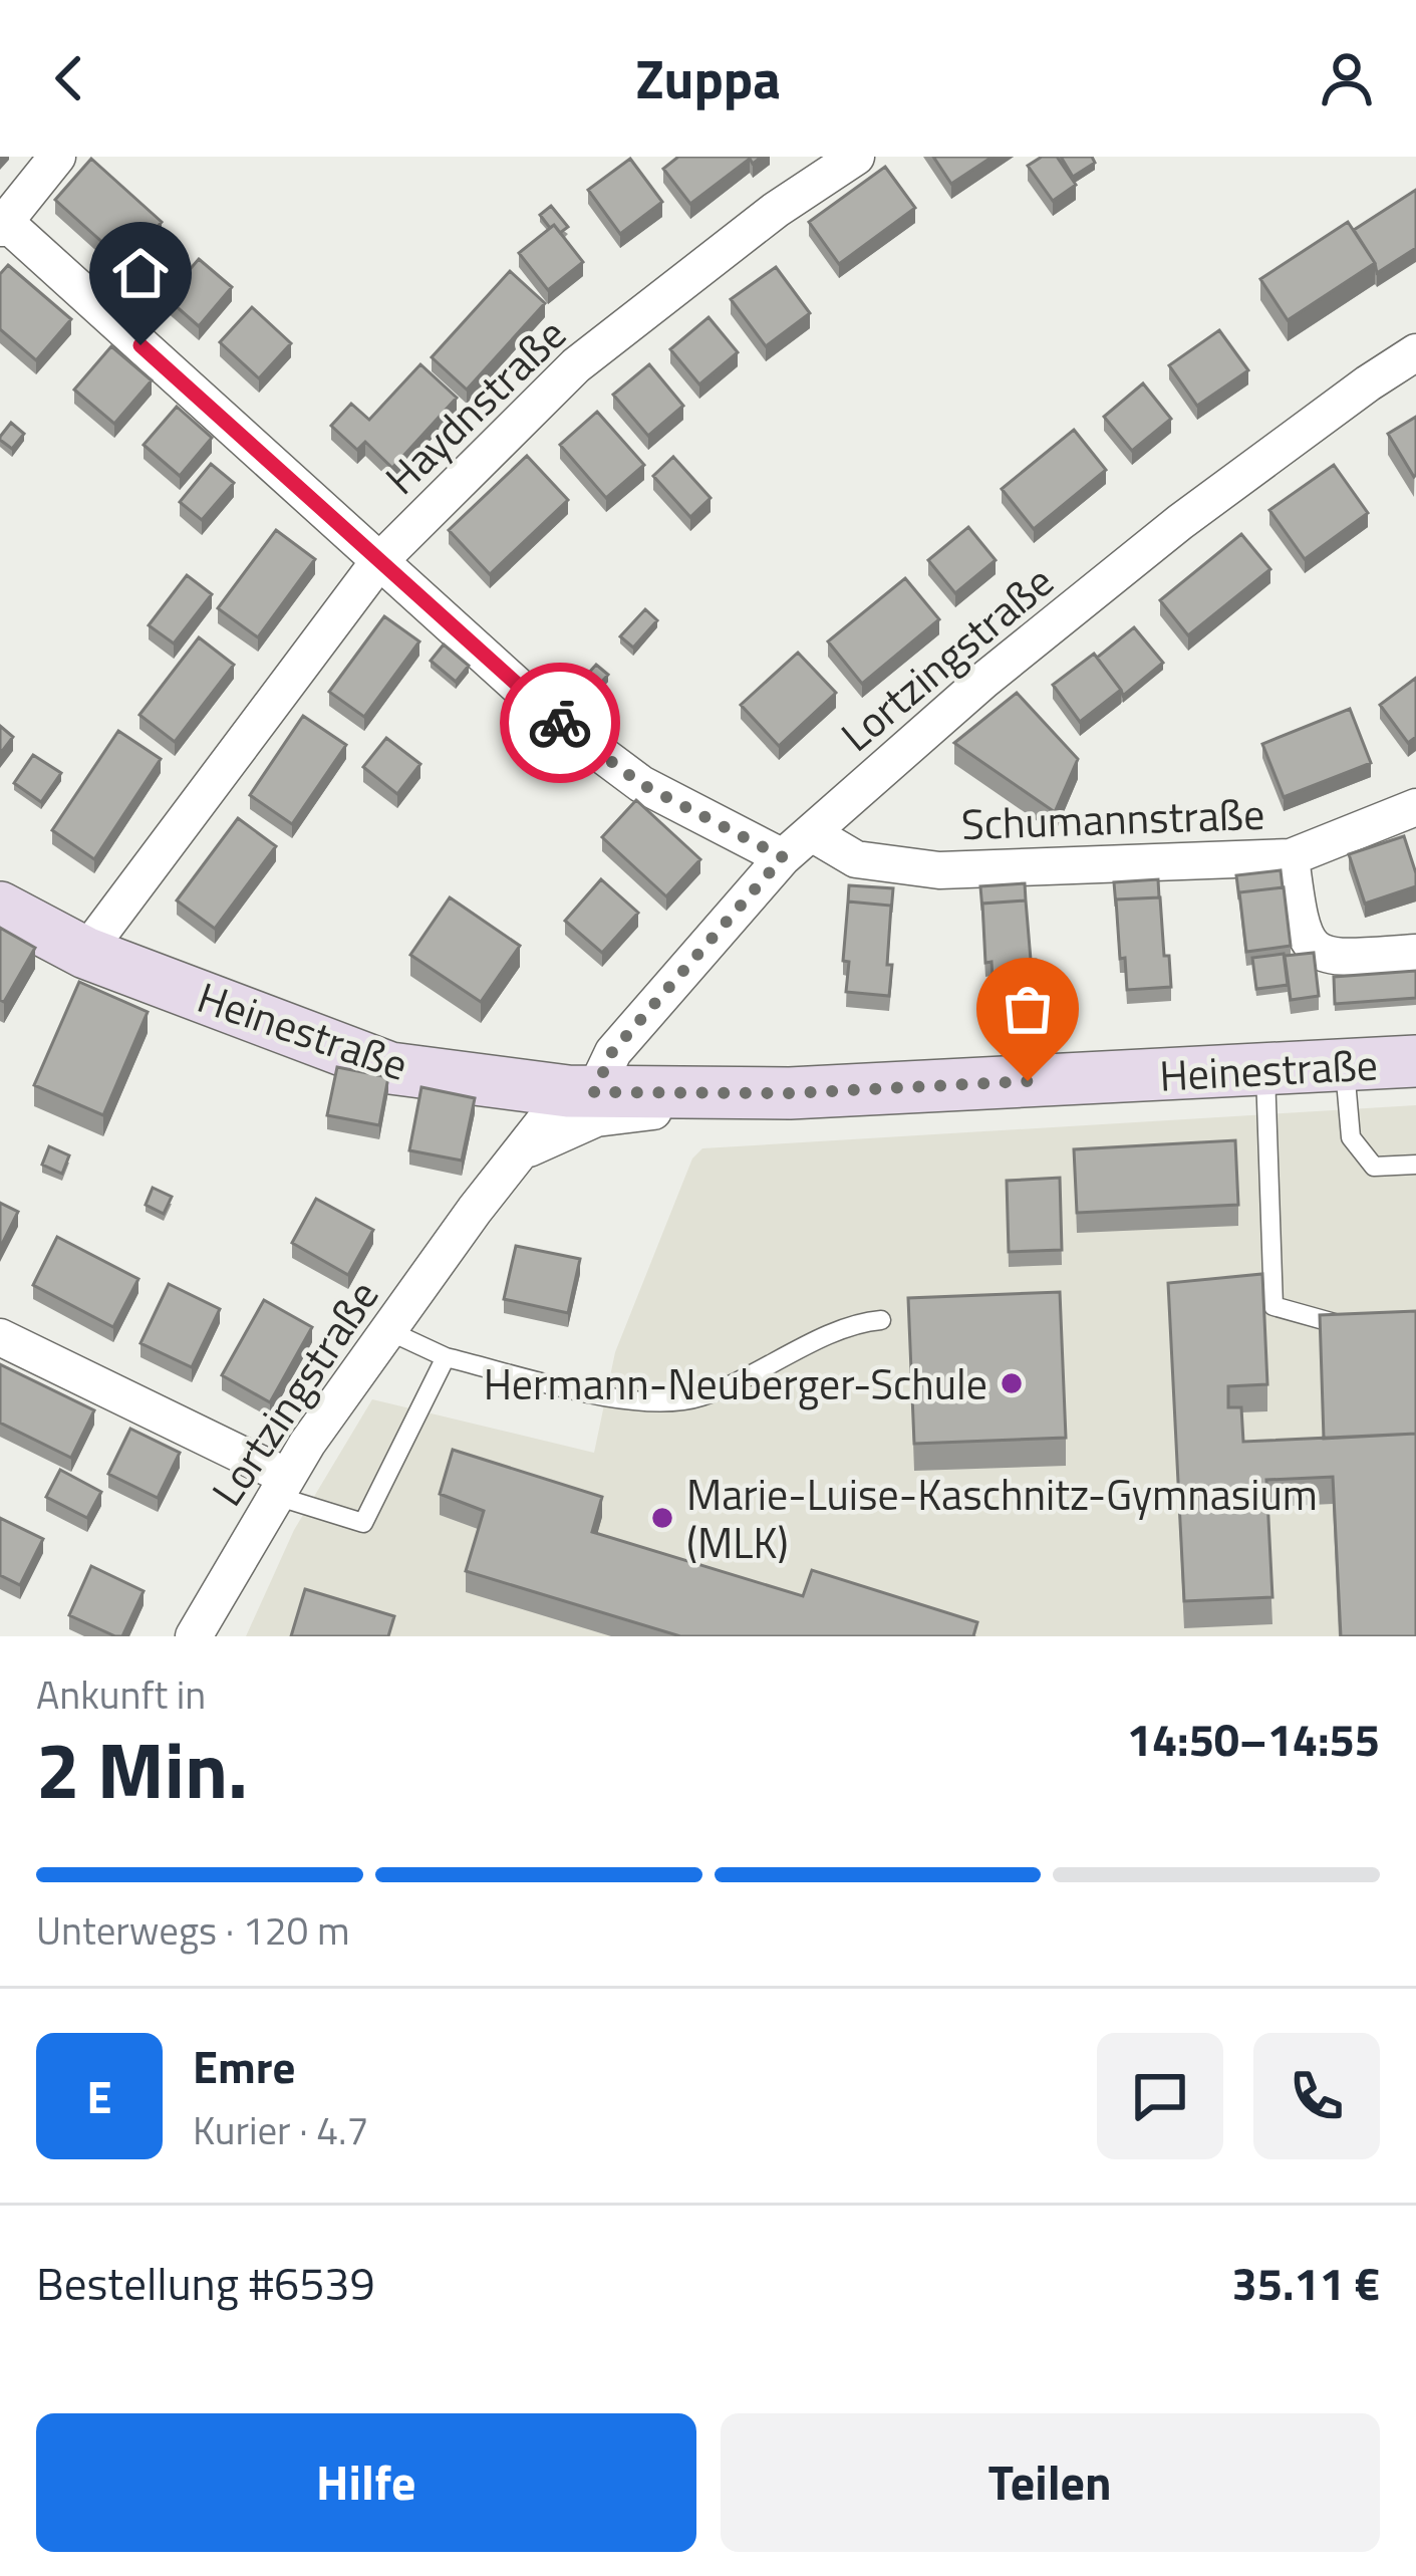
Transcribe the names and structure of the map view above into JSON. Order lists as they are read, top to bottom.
{
  "streets": {
    "main road": ["Heinestraße"],
    "street": ["Haydnstraße", "Lortzingstraße", "Schumannstraße"]
  },
  "crossings": [
    ["Haydnstraße", "Heinestraße"],
    ["Lortzingstraße", "Schumannstraße"],
    ["Lortzingstraße", "Heinestraße"]
  ],
  "places": ["Hermann-Neuberger-Schule", "Marie-Luise-Kaschnitz-Gymnasium (MLK)"],
  "page": {
    "header": "Zuppa",
    "heading": ["2 Min.", "Ankunft in", "14:50–14:55"],
    "panel": [
      "Emre",
      "Kurier · 4.7",
      "Bestellung #6539",
      "35.11 €"
    ],
    "bar": "Unterwegs · 120 m",
    "round": "E",
    "buttons": ["Hilfe", "Teilen"]
  }
}
